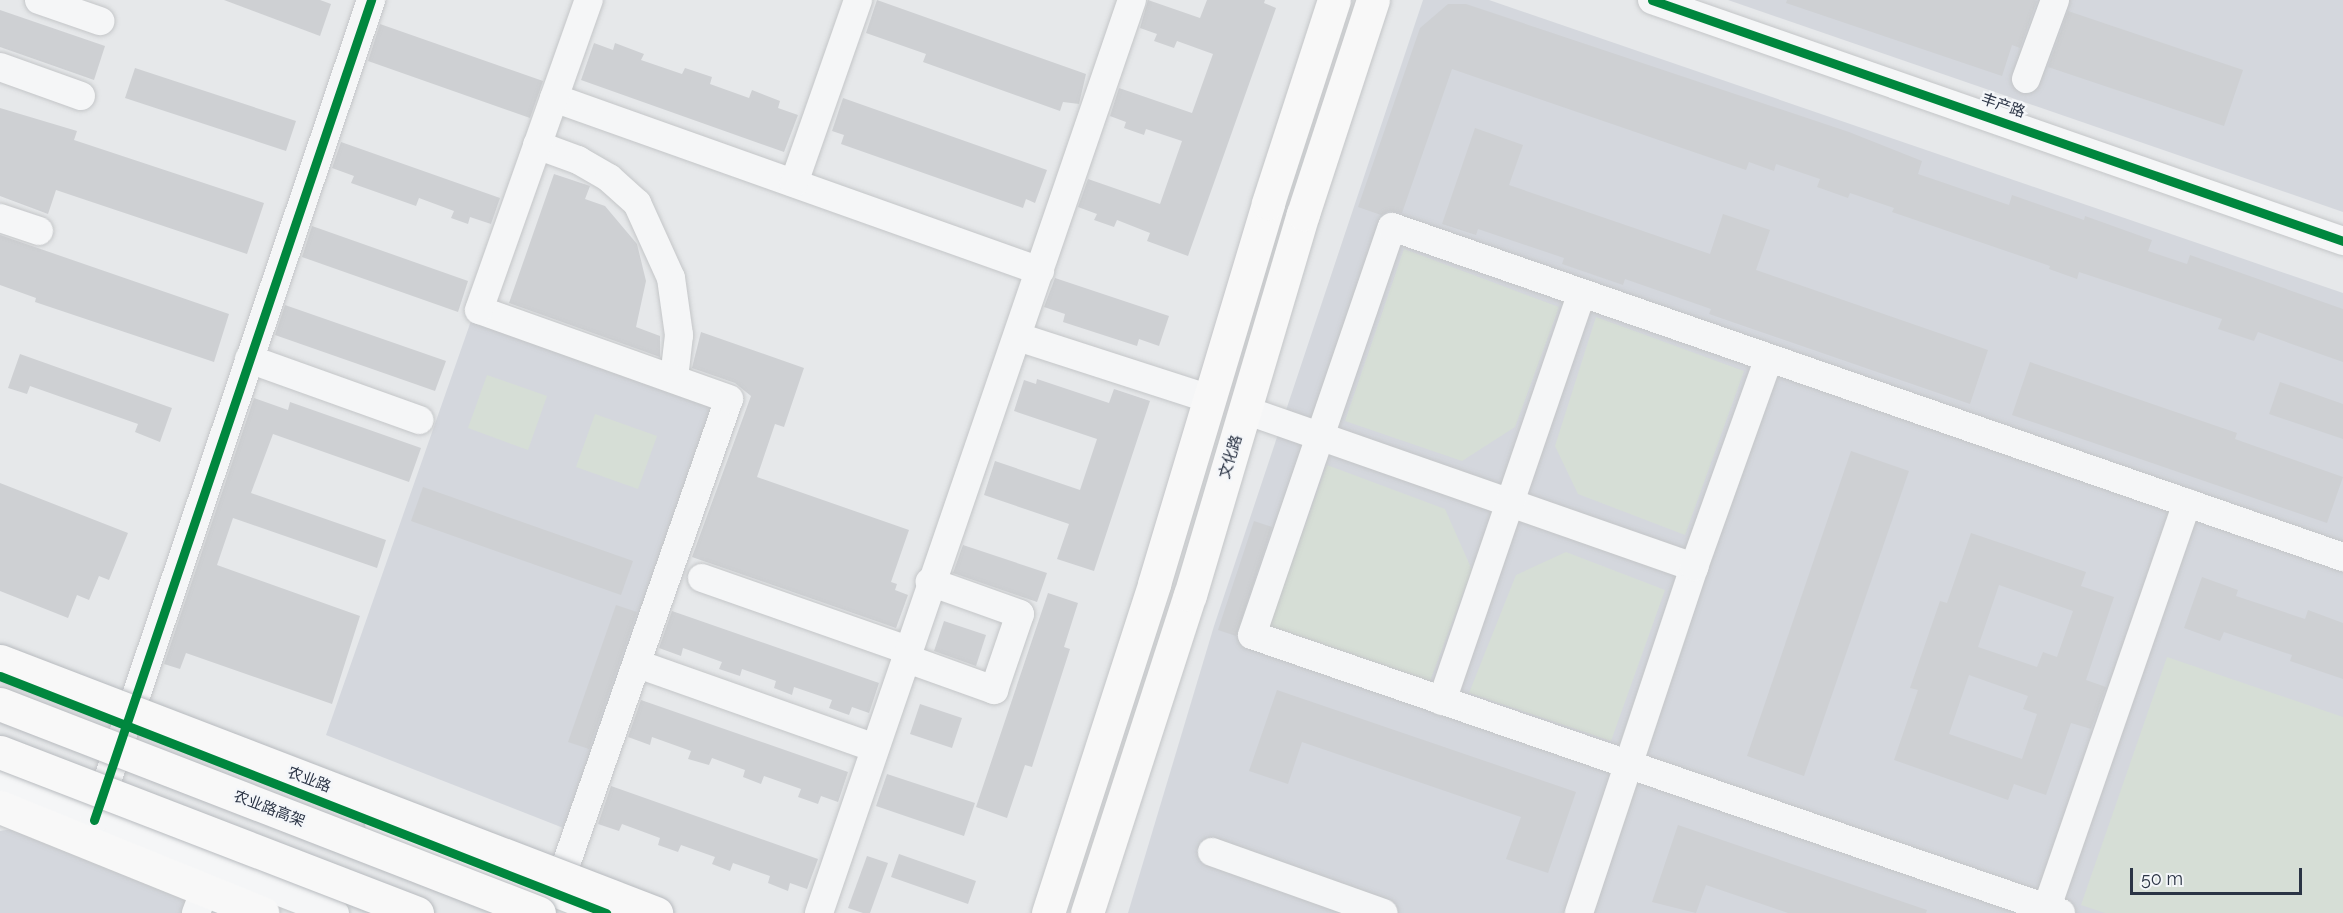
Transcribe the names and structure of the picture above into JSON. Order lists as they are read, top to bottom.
{
  "streets": {
    "main road": ["文化路", "农业路高架"],
    "street": ["丰产路", "农业路"]
  },
  "crossings": [
    ["农业路", "农业路高架"]
  ],
  "scale_bar": "50 m"
}
